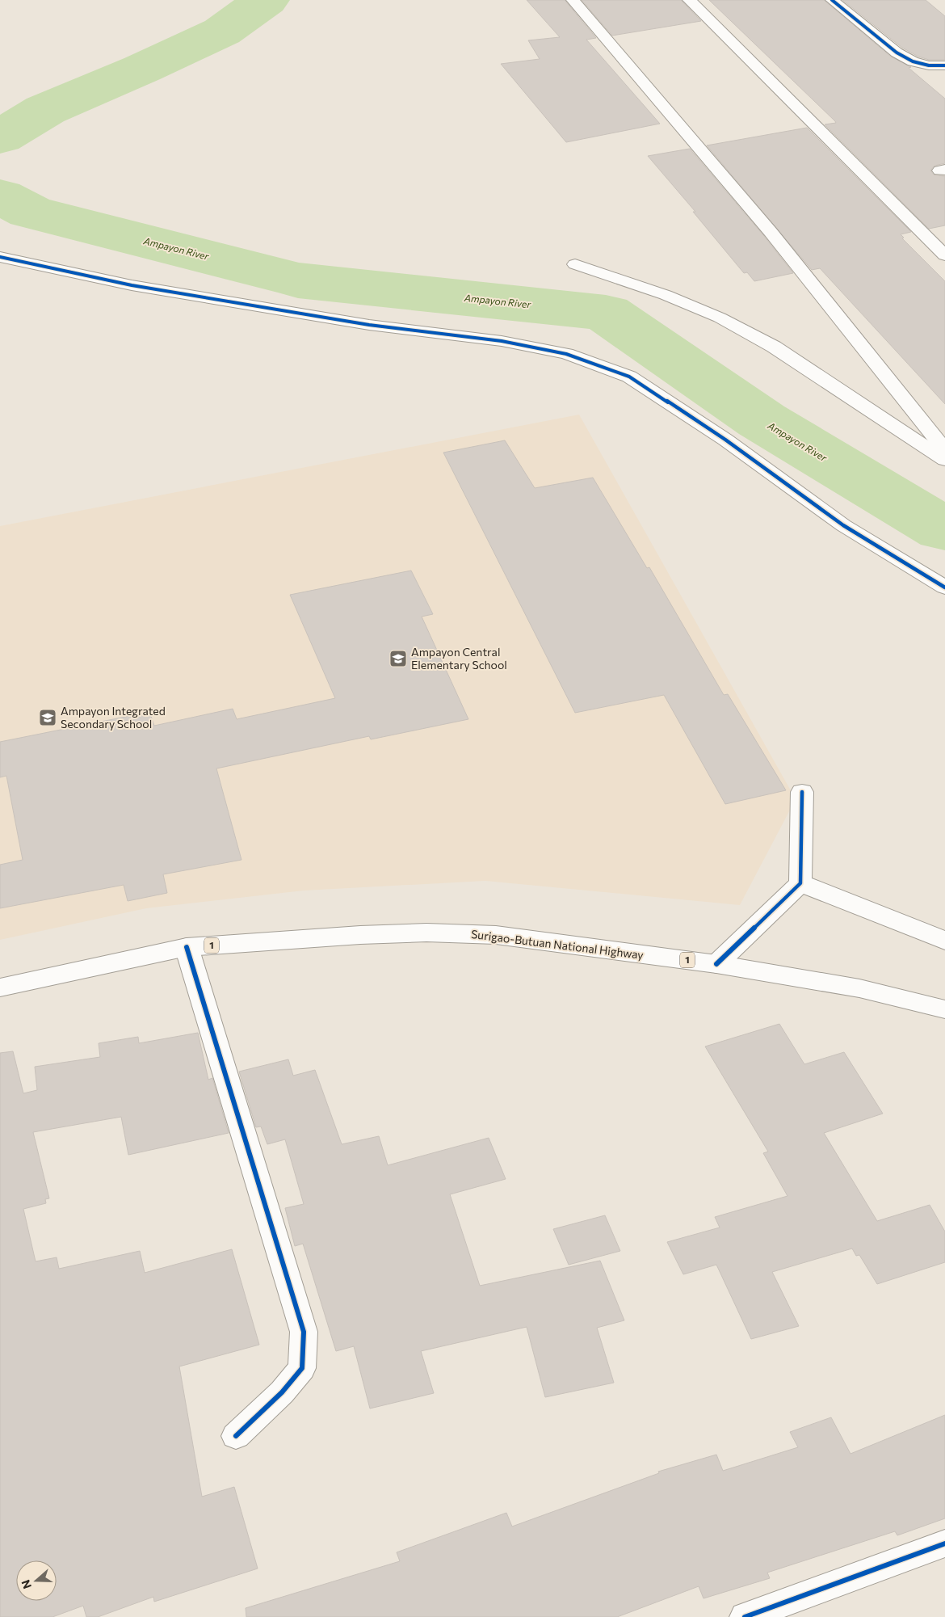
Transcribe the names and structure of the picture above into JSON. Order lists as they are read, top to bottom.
{
  "streets": {
    "main road": ["Surigao-Butuan National Highway", "1"]
  },
  "water": ["Ampayon River"],
  "places": {
    "school or university": ["Ampayon Central Elementary School", "Ampayon Integrated Secondary School"]
  },
  "north": "left"
}
